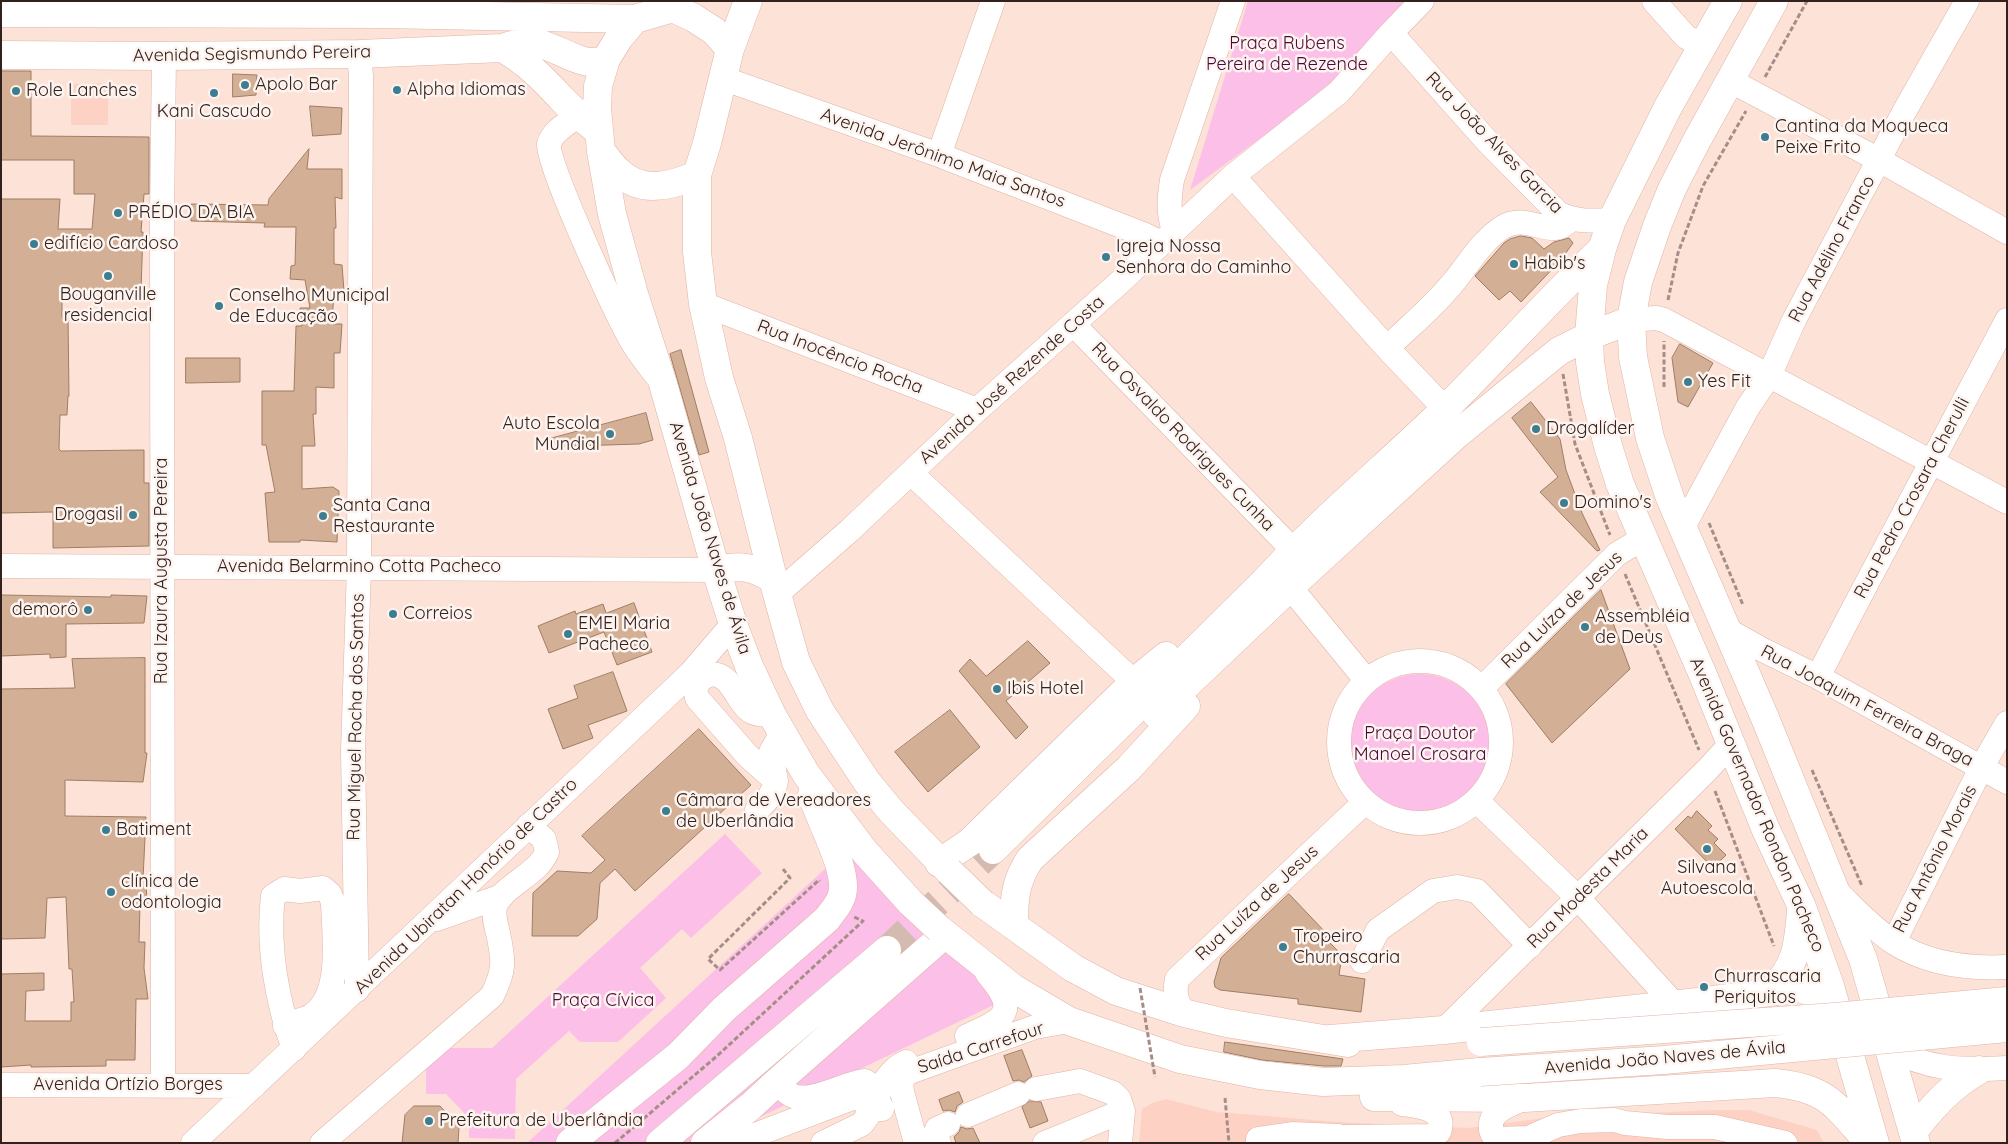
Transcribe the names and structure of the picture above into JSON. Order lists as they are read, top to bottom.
{
  "streets": {
    "main road": ["Avenida Segismundo Pereira", "Avenida João Naves de Ávila", "Avenida Governador Rondon Pacheco"],
    "street": [
      "Rua João Alves Garcia",
      "Avenida Jerônimo Maia Santos",
      "Rua Adélino Franco",
      "Rua Inocêncio Rocha",
      "Avenida José Rezende Costa",
      "Rua Osvaldo Rodrigues Cunha",
      "Rua Pedro Crosara Cherulli",
      "Avenida Belarmino Cotta Pacheco",
      "Rua Izaura Augusta Pereira",
      "Rua Luíza de Jesus",
      "Rua Joaquim Ferreira Braga",
      "Rua Miguel Rocha dos Santos",
      "Rua Antônio Morais",
      "Avenida Ubiratan Honório de Castro",
      "Rua Modesta Maria",
      "Saída Carrefour",
      "Avenida Ortízio Borges"
    ]
  },
  "crossings": [
    ["Avenida Segismundo Pereira", "Avenida Jerônimo Maia Santos"],
    ["Avenida Segismundo Pereira", "Avenida João Naves de Ávila"],
    ["Avenida Segismundo Pereira", "Rua Izaura Augusta Pereira"],
    ["Avenida Segismundo Pereira", "Rua Miguel Rocha dos Santos"],
    ["Rua João Alves Garcia", "Avenida José Rezende Costa"],
    ["Rua João Alves Garcia", "Avenida Governador Rondon Pacheco"],
    ["Avenida Jerônimo Maia Santos", "Avenida José Rezende Costa"],
    ["Avenida Jerônimo Maia Santos", "Avenida João Naves de Ávila"],
    ["Rua Inocêncio Rocha", "Avenida José Rezende Costa"],
    ["Rua Inocêncio Rocha", "Avenida João Naves de Ávila"],
    ["Avenida José Rezende Costa", "Rua Osvaldo Rodrigues Cunha"],
    ["Avenida José Rezende Costa", "Avenida João Naves de Ávila"],
    ["Rua Pedro Crosara Cherulli", "Rua Joaquim Ferreira Braga"],
    ["Avenida João Naves de Ávila", "Avenida Belarmino Cotta Pacheco"],
    ["Avenida João Naves de Ávila", "Rua Luíza de Jesus"],
    ["Avenida João Naves de Ávila", "Avenida Governador Rondon Pacheco"],
    ["Avenida João Naves de Ávila", "Avenida Ubiratan Honório de Castro"],
    ["Avenida João Naves de Ávila", "Rua Modesta Maria"],
    ["Avenida João Naves de Ávila", "Saída Carrefour"],
    ["Avenida Belarmino Cotta Pacheco", "Rua Izaura Augusta Pereira"],
    ["Avenida Belarmino Cotta Pacheco", "Rua Miguel Rocha dos Santos"],
    ["Rua Izaura Augusta Pereira", "Avenida Ortízio Borges"],
    ["Rua Luíza de Jesus", "Avenida Governador Rondon Pacheco"],
    ["Rua Joaquim Ferreira Braga", "Rua Antônio Morais"],
    ["Rua Miguel Rocha dos Santos", "Avenida Ubiratan Honório de Castro"],
    ["Avenida Governador Rondon Pacheco", "Rua Modesta Maria"],
    ["Avenida Ubiratan Honório de Castro", "Avenida Ortízio Borges"]
  ],
  "parks": ["Praça Rubens Pereira de Rezende", "Praça Doutor Manoel Crosara", "Praça Cívica"],
  "places": [
    "Apolo Bar",
    "Alpha Idiomas",
    "Role Lanches",
    "Kani Cascudo",
    "Cantina da Moqueca Peixe Frito",
    "PRÉDIO DA BIA",
    "edifício Cardoso",
    "Igreja Nossa Senhora do Caminho",
    "Habib's",
    "Bouganville residencial",
    "Conselho Municipal de Educação",
    "Yes Fit",
    "Drogalíder",
    "Auto Escola Mundial",
    "Domino's",
    "Drogasil",
    "Santa Cana Restaurante",
    "demorô",
    "Correios",
    "Assembléia de Deus",
    "EMEI Maria Pacheco",
    "Ibis Hotel",
    "Câmara de Vereadores de Uberlândia",
    "Batiment",
    "Silvana Autoescola",
    "clínica de odontologia",
    "Tropeiro Churrascaria",
    "Churrascaria Periquitos",
    "Prefeitura de Uberlândia"
  ]
}
